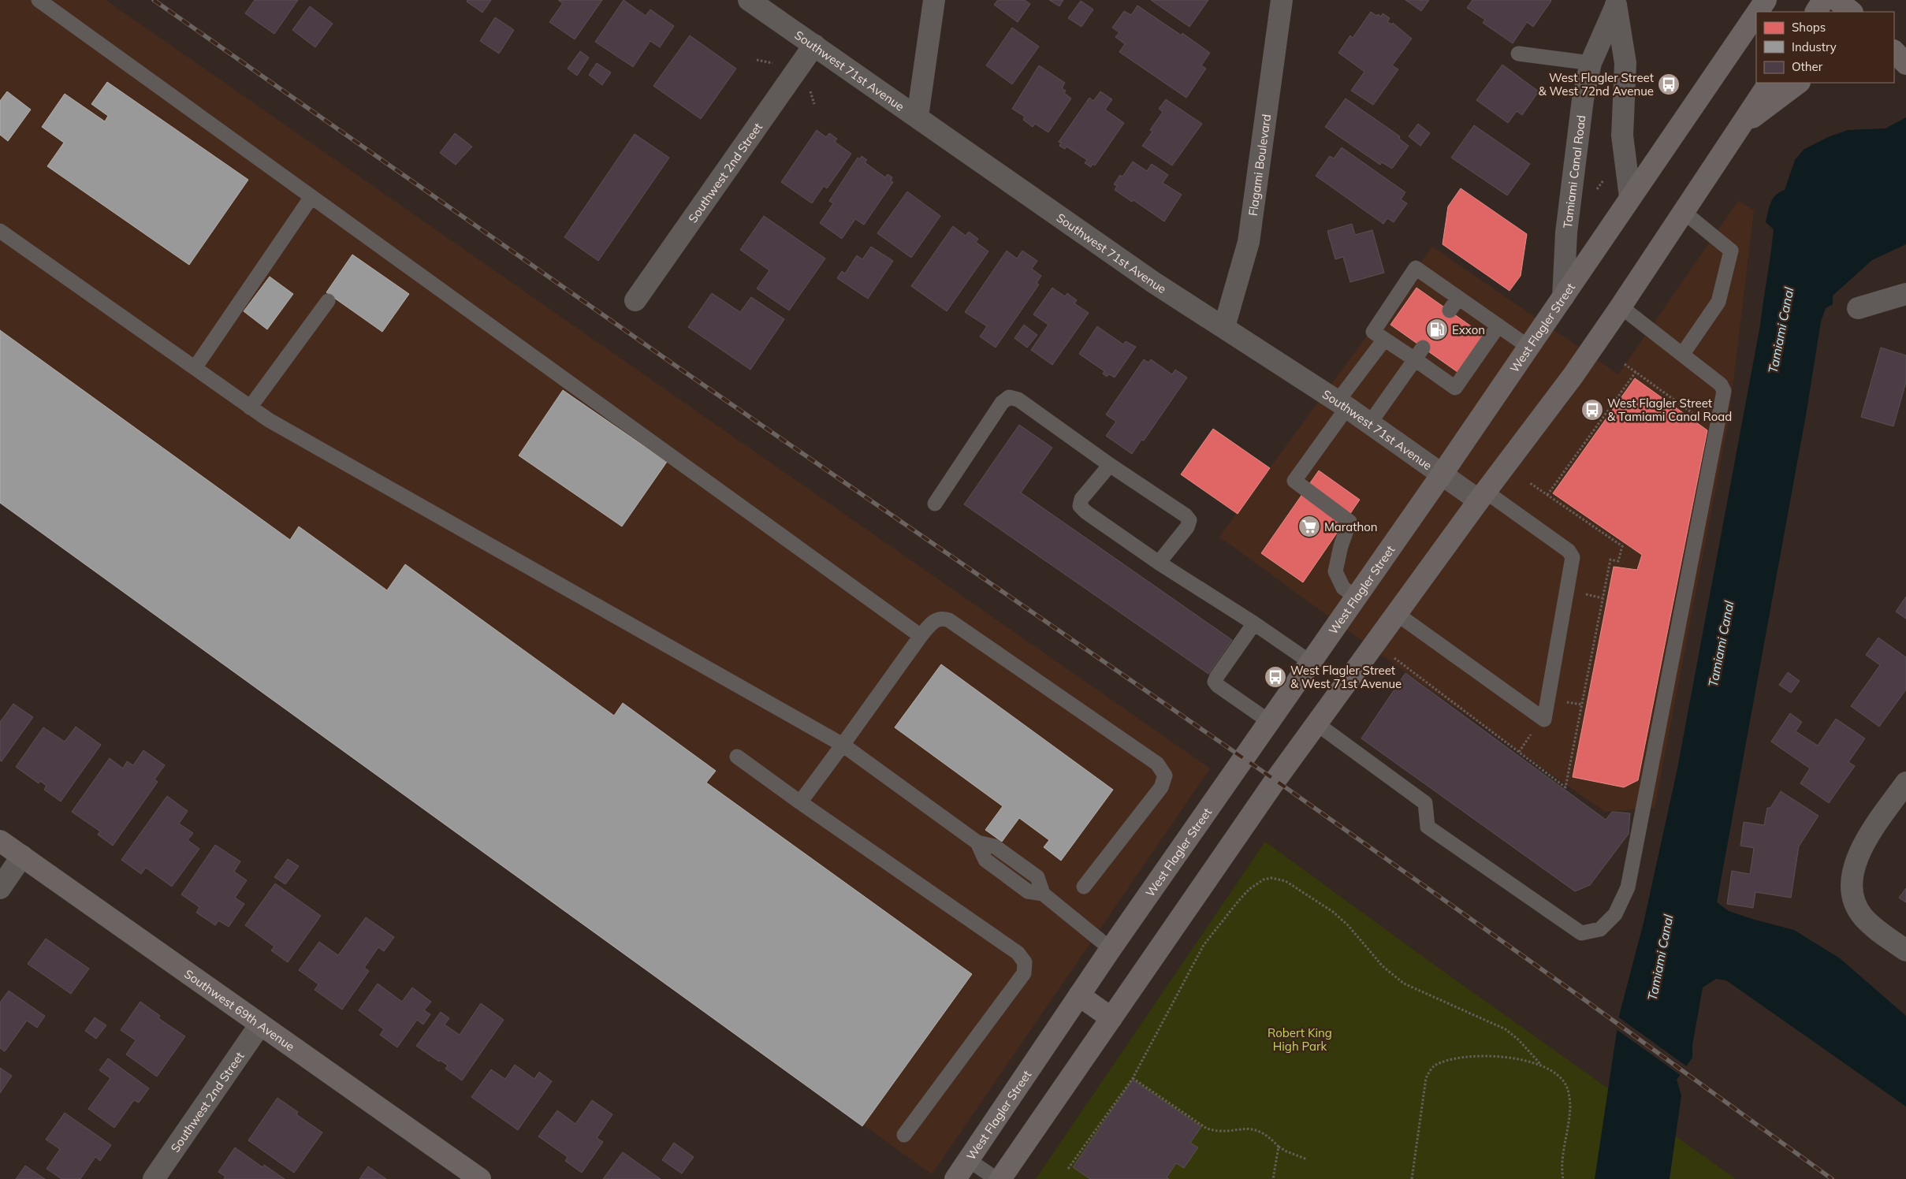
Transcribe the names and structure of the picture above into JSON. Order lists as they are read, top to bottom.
{
  "streets": {
    "main road": ["West Flagler Street", "Southwest 69th Avenue"],
    "street": [
      "Southwest 71st Avenue",
      "Flagami Boulevard",
      "Tamiami Canal Road",
      "Southwest 2nd Street"
    ]
  },
  "crossings": [
    ["Southwest 71st Avenue", "Flagami Boulevard"],
    ["Southwest 71st Avenue", "Southwest 2nd Street"],
    ["Southwest 71st Avenue", "West Flagler Street"],
    ["Tamiami Canal Road", "West Flagler Street"],
    ["Southwest 2nd Street", "Southwest 69th Avenue"]
  ],
  "water": ["Tamiami Canal"],
  "parks": ["Robert King High Park"],
  "places": {
    "bus stop": ["West Flagler Street & West 72nd Avenue", "West Flagler Street & Tamiami Canal Road", "West Flagler Street & West 71st Avenue"],
    "fuel station": ["Exxon"],
    "supermarket": ["Marathon"]
  },
  "legend": ["Shops", "Industry", "Other"]
}
